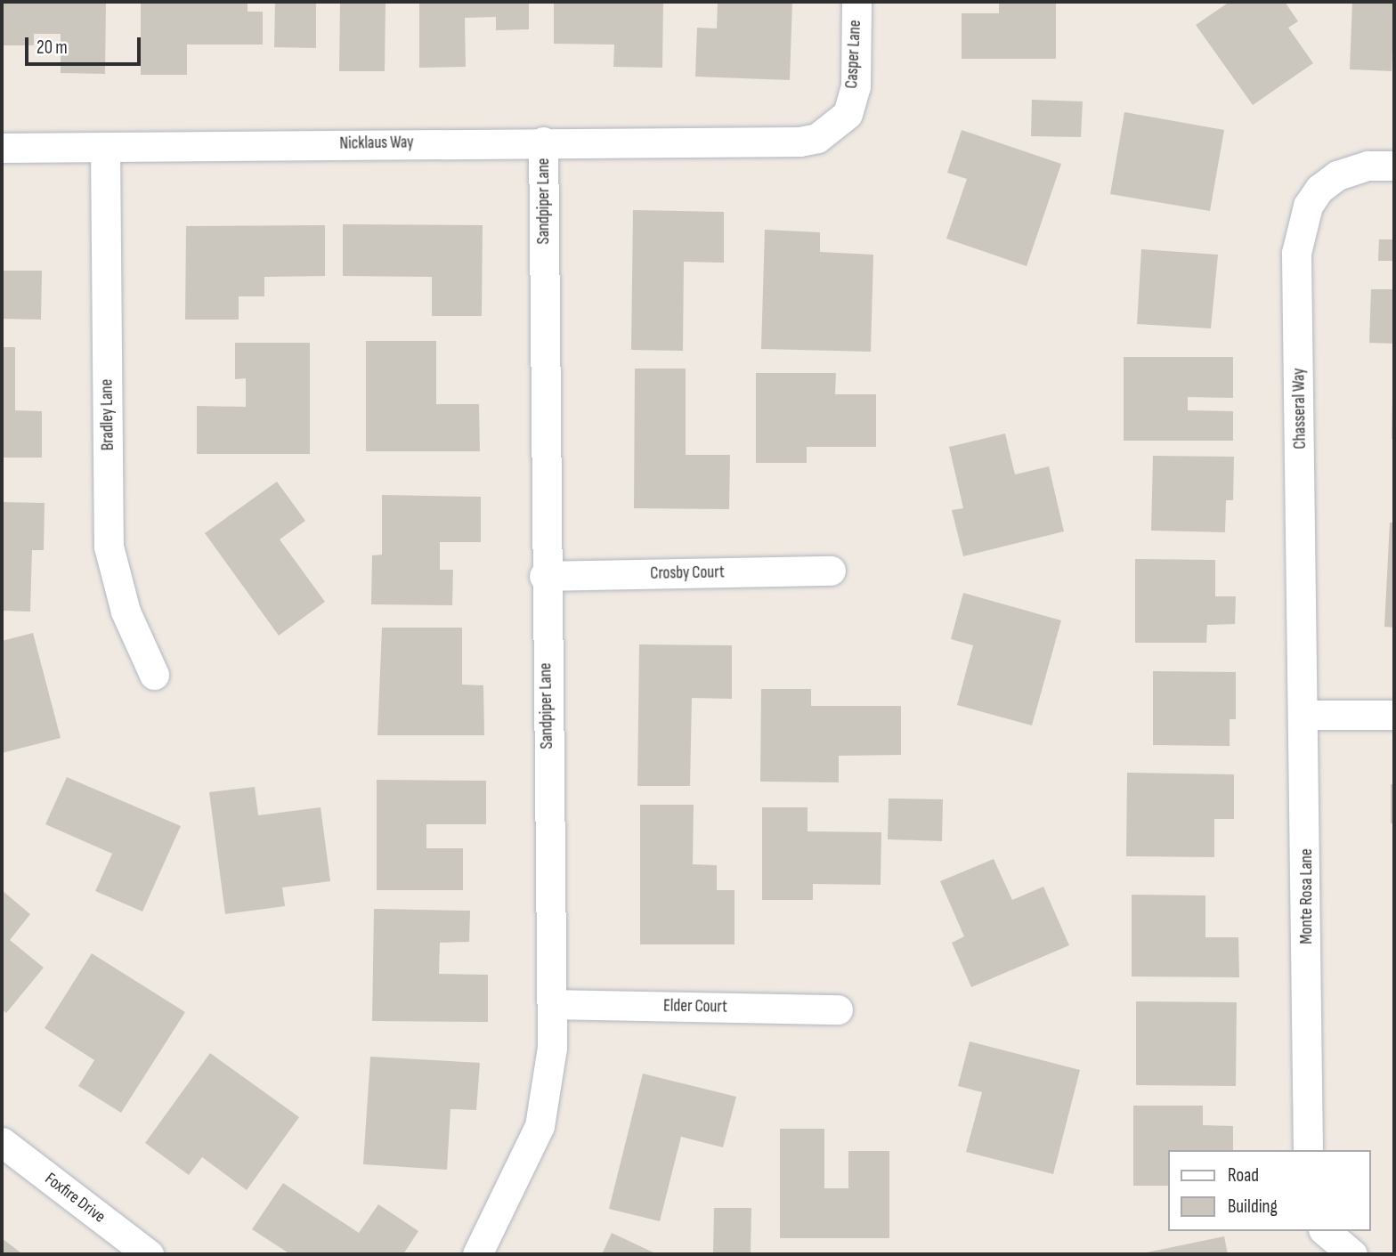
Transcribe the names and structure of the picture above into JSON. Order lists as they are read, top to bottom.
{
  "streets": {
    "street": [
      "Casper Lane",
      "Nicklaus Way",
      "Sandpiper Lane",
      "Chasseral Way",
      "Bradley Lane",
      "Crosby Court",
      "Monte Rosa Lane",
      "Elder Court",
      "Foxfire Drive"
    ]
  },
  "crossings": [
    ["Casper Lane", "Nicklaus Way"],
    ["Nicklaus Way", "Sandpiper Lane"],
    ["Nicklaus Way", "Bradley Lane"],
    ["Sandpiper Lane", "Crosby Court"],
    ["Sandpiper Lane", "Elder Court"],
    ["Chasseral Way", "Monte Rosa Lane"]
  ],
  "legend": ["Road", "Building"],
  "scale_bar": "20 m"
}
